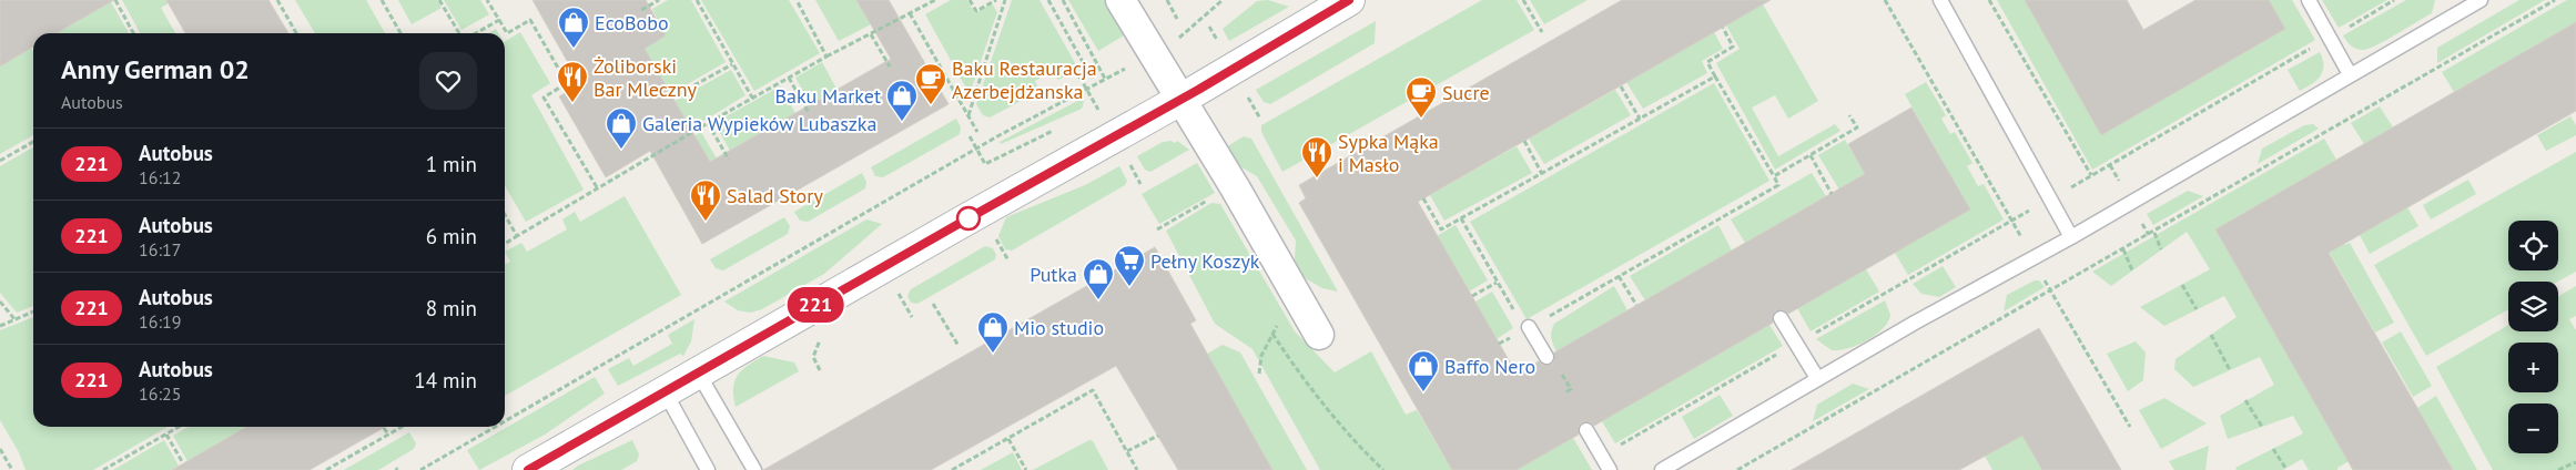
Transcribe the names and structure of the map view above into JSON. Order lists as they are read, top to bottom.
{
  "places": {
    "shop": [
      "EcoBobo",
      "Baku Market",
      "Galeria Wypieków Lubaszka",
      "Putka",
      "Mio studio",
      "Baffo Nero"
    ],
    "restaurant": ["Żoliborski Bar Mleczny", "Sypka Mąka i Masło", "Salad Story"],
    "cafe": ["Baku Restauracja Azerbejdżanska", "Sucre"],
    "supermarket": ["Pełny Koszyk"]
  },
  "lines": ["bus line 221"],
  "page": {
    "on_map": "221",
    "heading": ["Anny German 02", "Autobus"],
    "list": [
      {
        "mark": "221",
        "name": "Autobus",
        "note": "16:12",
        "value": "1 min"
      },
      {
        "mark": "221",
        "name": "Autobus",
        "note": "16:17",
        "value": "6 min"
      },
      {
        "mark": "221",
        "name": "Autobus",
        "note": "16:19",
        "value": "8 min"
      },
      {
        "mark": "221",
        "name": "Autobus",
        "note": "16:25",
        "value": "14 min"
      }
    ],
    "map_buttons": ["+", "−"]
  }
}
